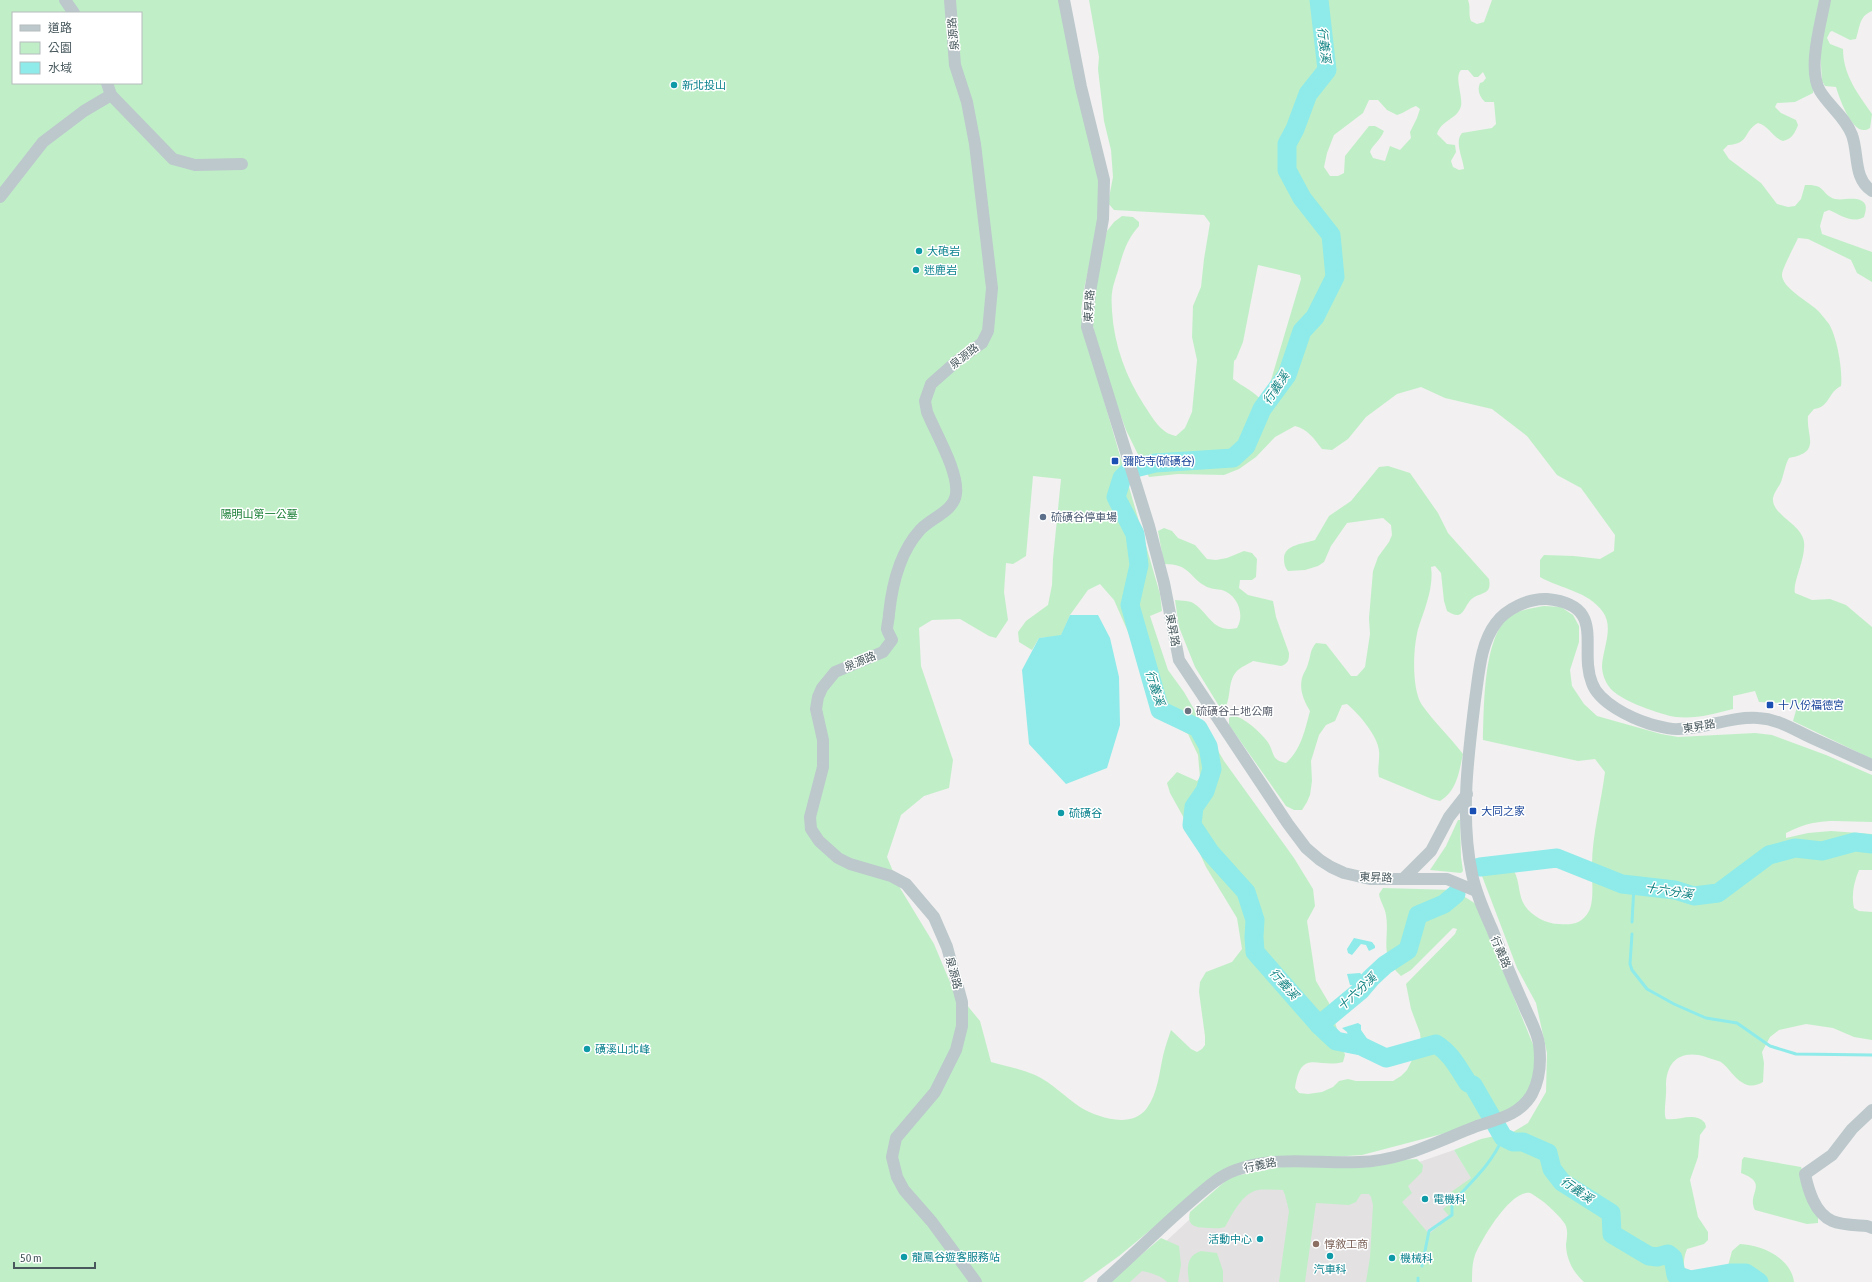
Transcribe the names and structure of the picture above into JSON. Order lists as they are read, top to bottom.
{
  "streets": {
    "street": ["泉源路", "東昇路", "行義路"]
  },
  "crossings": [
    ["東昇路", "行義路"]
  ],
  "water": ["行義溪", "十六分溪"],
  "parks": ["陽明山第一公墓"],
  "places": {
    "other": [
      "新北投山",
      "大砲岩",
      "迷鹿岩",
      "硫磺谷停車場",
      "硫磺谷土地公廟",
      "硫磺谷",
      "磺溪山北峰",
      "電機科",
      "活動中心",
      "惇敘工商",
      "汽車科",
      "龍鳳谷遊客服務站",
      "機械科"
    ],
    "transit": ["彌陀寺(硫磺谷)", "十八份福德宮", "大同之家"]
  },
  "legend": ["道路", "公園", "水域"],
  "scale_bar": "50 m"
}
